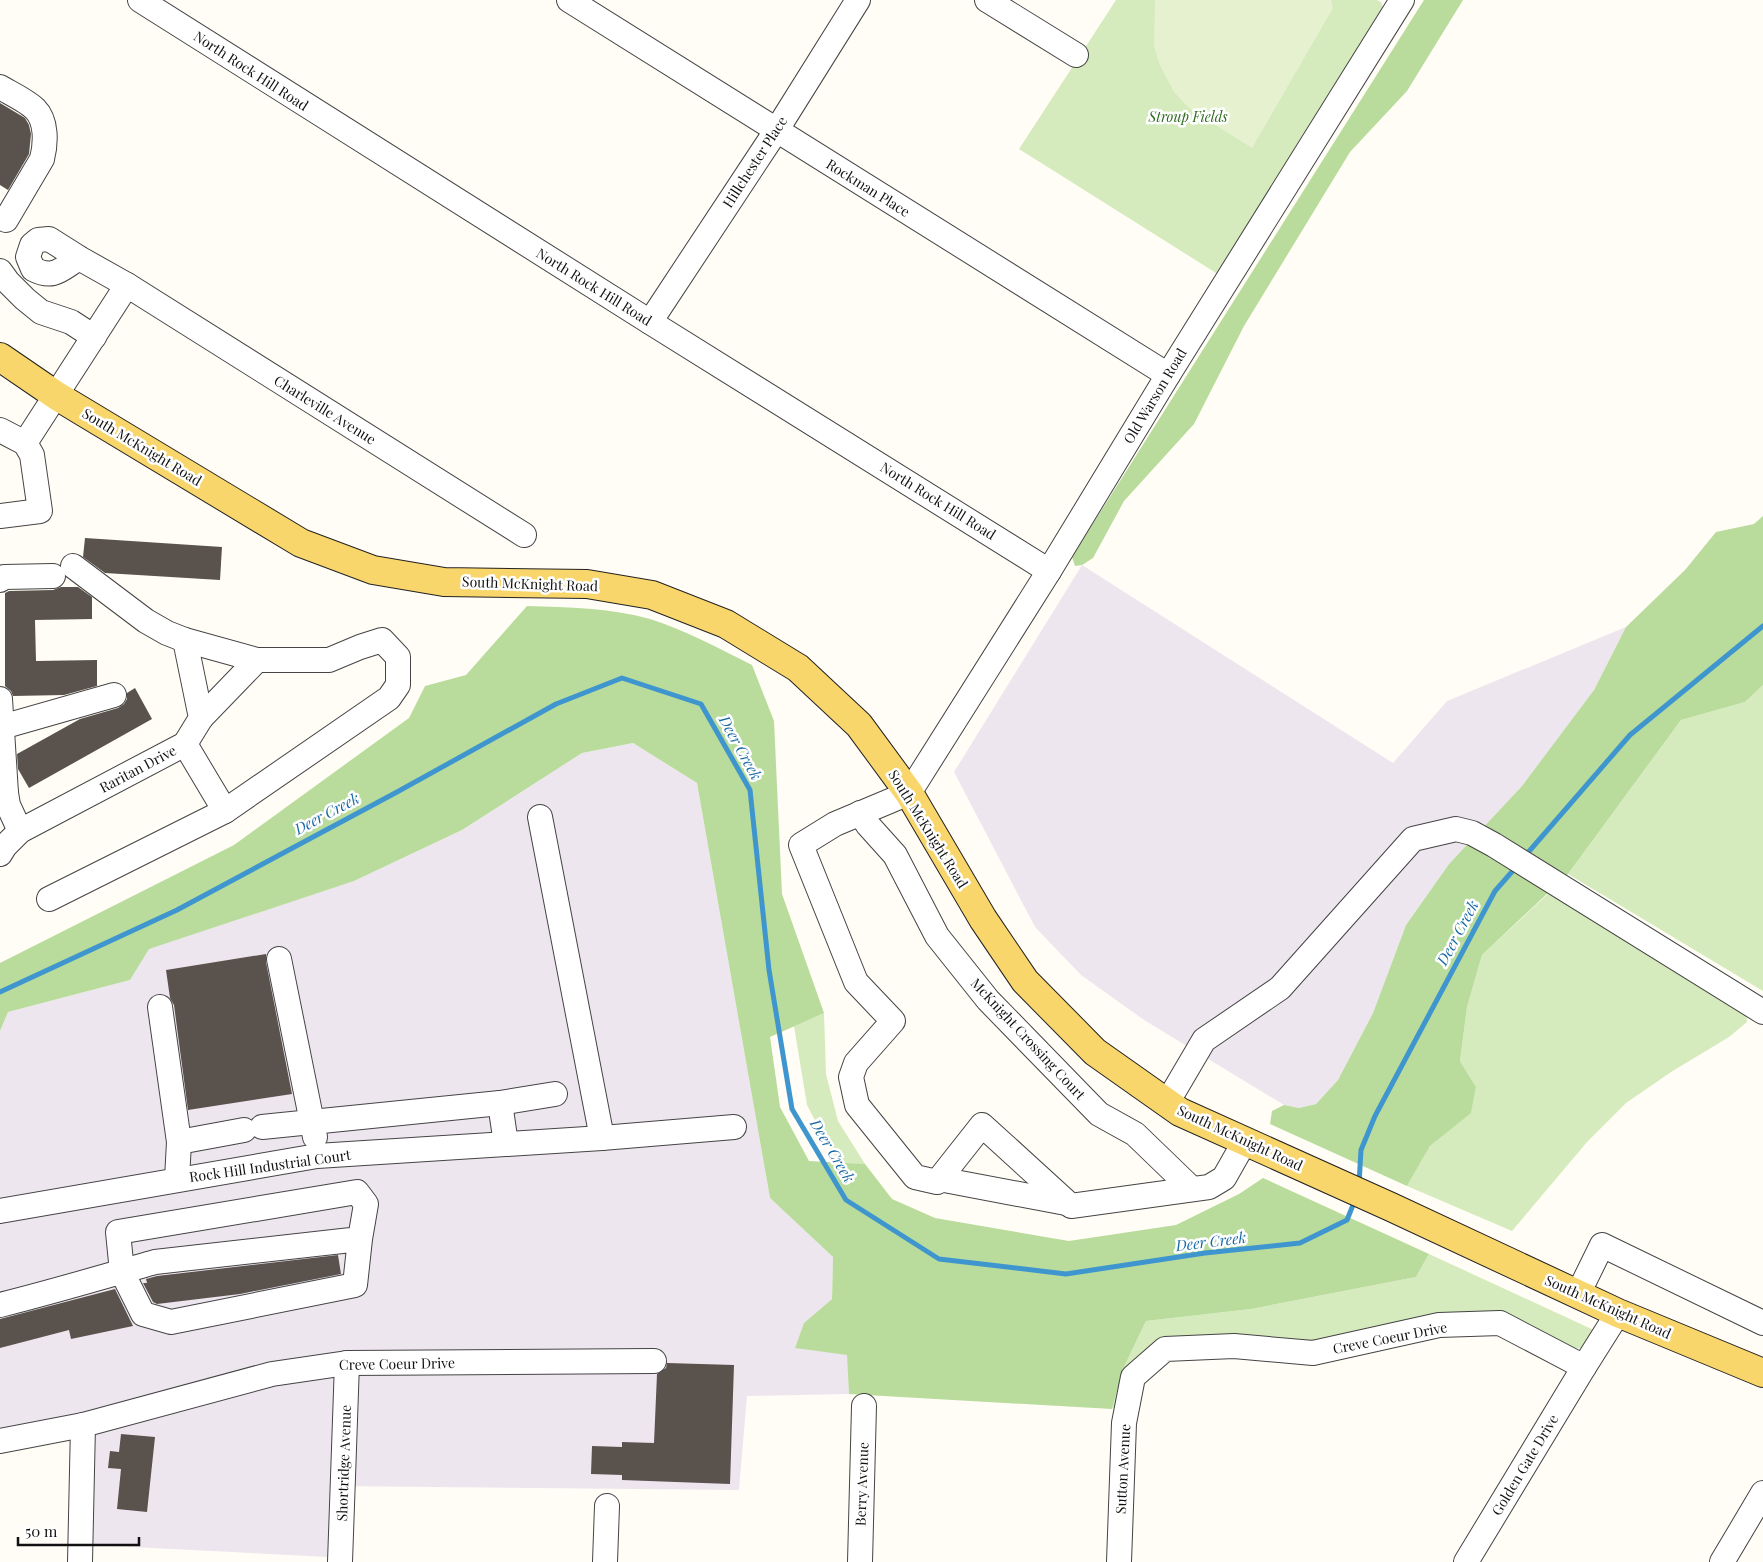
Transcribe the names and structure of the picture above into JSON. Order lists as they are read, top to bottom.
{
  "streets": {
    "main road": ["South McKnight Road"],
    "street": [
      "North Rock Hill Road",
      "Hillchester Place",
      "Rockman Place",
      "Old Warson Road",
      "Charleville Avenue",
      "Raritan Drive",
      "McKnight Crossing Court",
      "Rock Hill Industrial Court",
      "Creve Coeur Drive",
      "Shortridge Avenue",
      "Golden Gate Drive",
      "Sutton Avenue",
      "Berry Avenue"
    ]
  },
  "crossings": [
    ["North Rock Hill Road", "Hillchester Place"],
    ["North Rock Hill Road", "Old Warson Road"],
    ["Hillchester Place", "Rockman Place"],
    ["Rockman Place", "Old Warson Road"],
    ["Old Warson Road", "South McKnight Road"],
    ["Creve Coeur Drive", "Shortridge Avenue"],
    ["Creve Coeur Drive", "Golden Gate Drive"],
    ["Creve Coeur Drive", "Sutton Avenue"]
  ],
  "water": ["Deer Creek"],
  "parks": ["Stroup Fields"],
  "scale_bar": "50 m"
}
